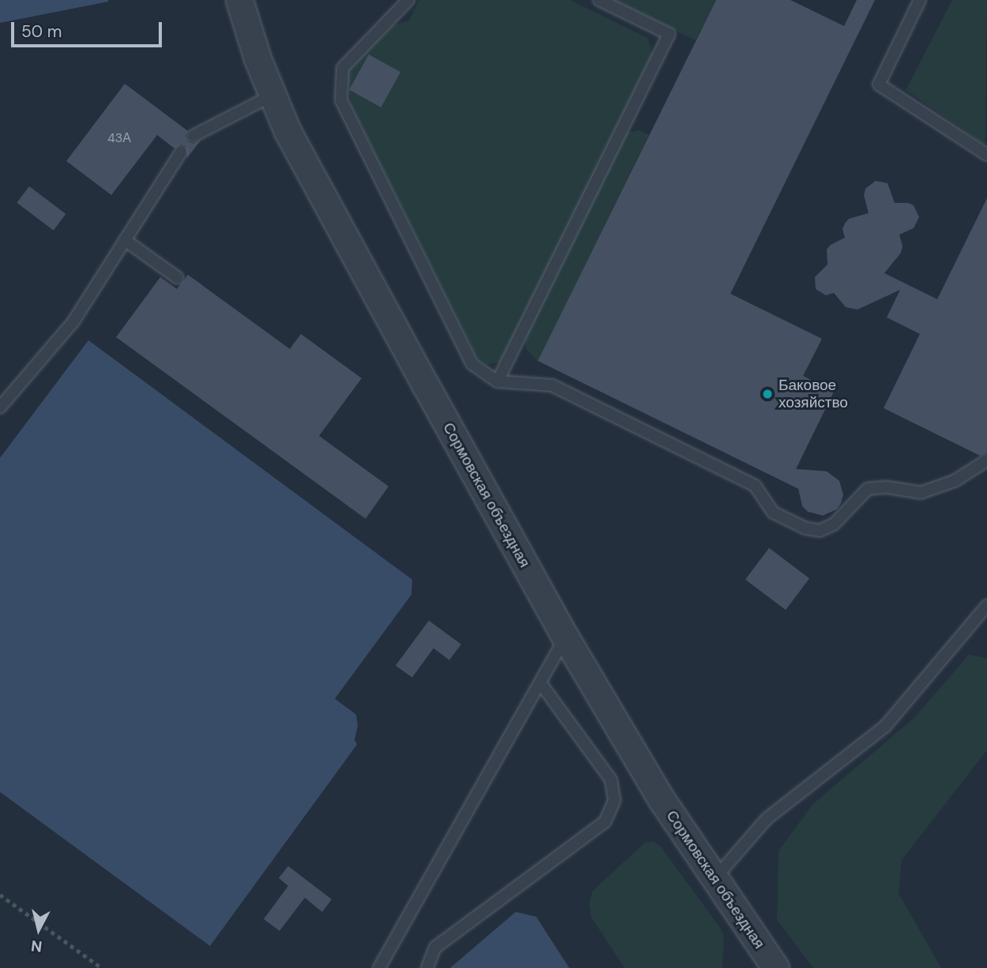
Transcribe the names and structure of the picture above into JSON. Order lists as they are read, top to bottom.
{
  "streets": {
    "street": ["Сормовская объездная"]
  },
  "places": ["Баковое хозяйство"],
  "house_numbers": ["43А"],
  "scale_bar": "50 m",
  "north": "bottom"
}
